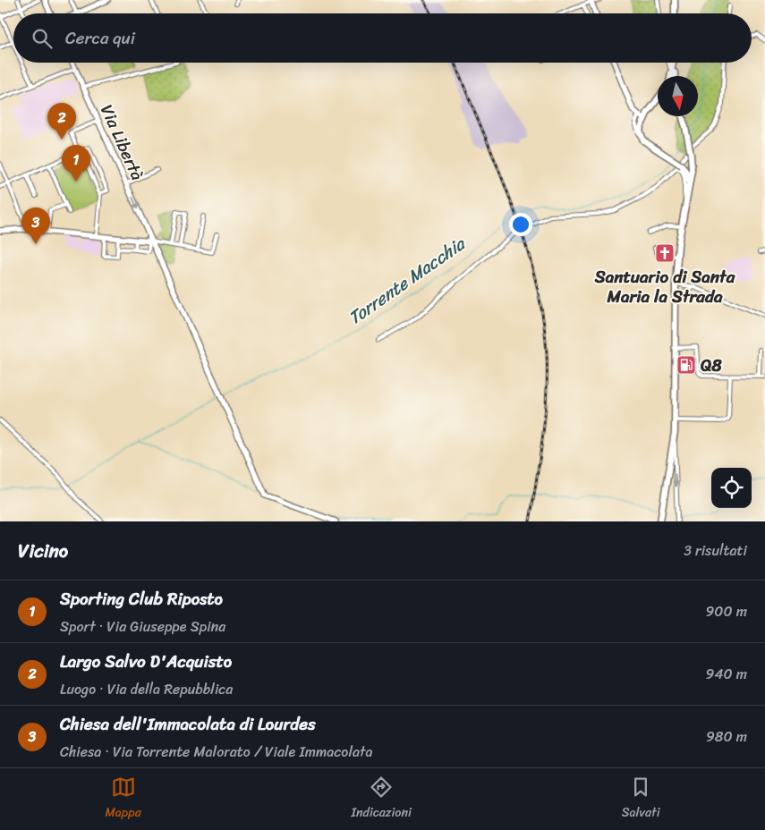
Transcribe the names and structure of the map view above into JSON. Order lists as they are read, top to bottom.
{
  "streets": {
    "street": ["Via Libertà"]
  },
  "water": ["Torrente Macchia"],
  "places": {
    "church": ["Santuario di Santa Maria la Strada"],
    "fuel station": ["Q8"]
  },
  "north": "bottom",
  "page": {
    "search": "Cerca qui",
    "pins": ["2", "1", "3"],
    "heading": ["Vicino", "3 risultati"],
    "list": [
      {
        "mark": "1",
        "name": "Sporting Club Riposto",
        "note": "Sport · Via Giuseppe Spina",
        "value": "900 m"
      },
      {
        "mark": "2",
        "name": "Largo Salvo D'Acquisto",
        "note": "Luogo · Via della Repubblica",
        "value": "940 m"
      },
      {
        "mark": "3",
        "name": "Chiesa dell'Immacolata di Lourdes",
        "note": "Chiesa · Via Torrente Malorato / Viale Immacolata",
        "value": "980 m"
      }
    ],
    "nav": ["Mappa", "Indicazioni", "Salvati"]
  }
}
